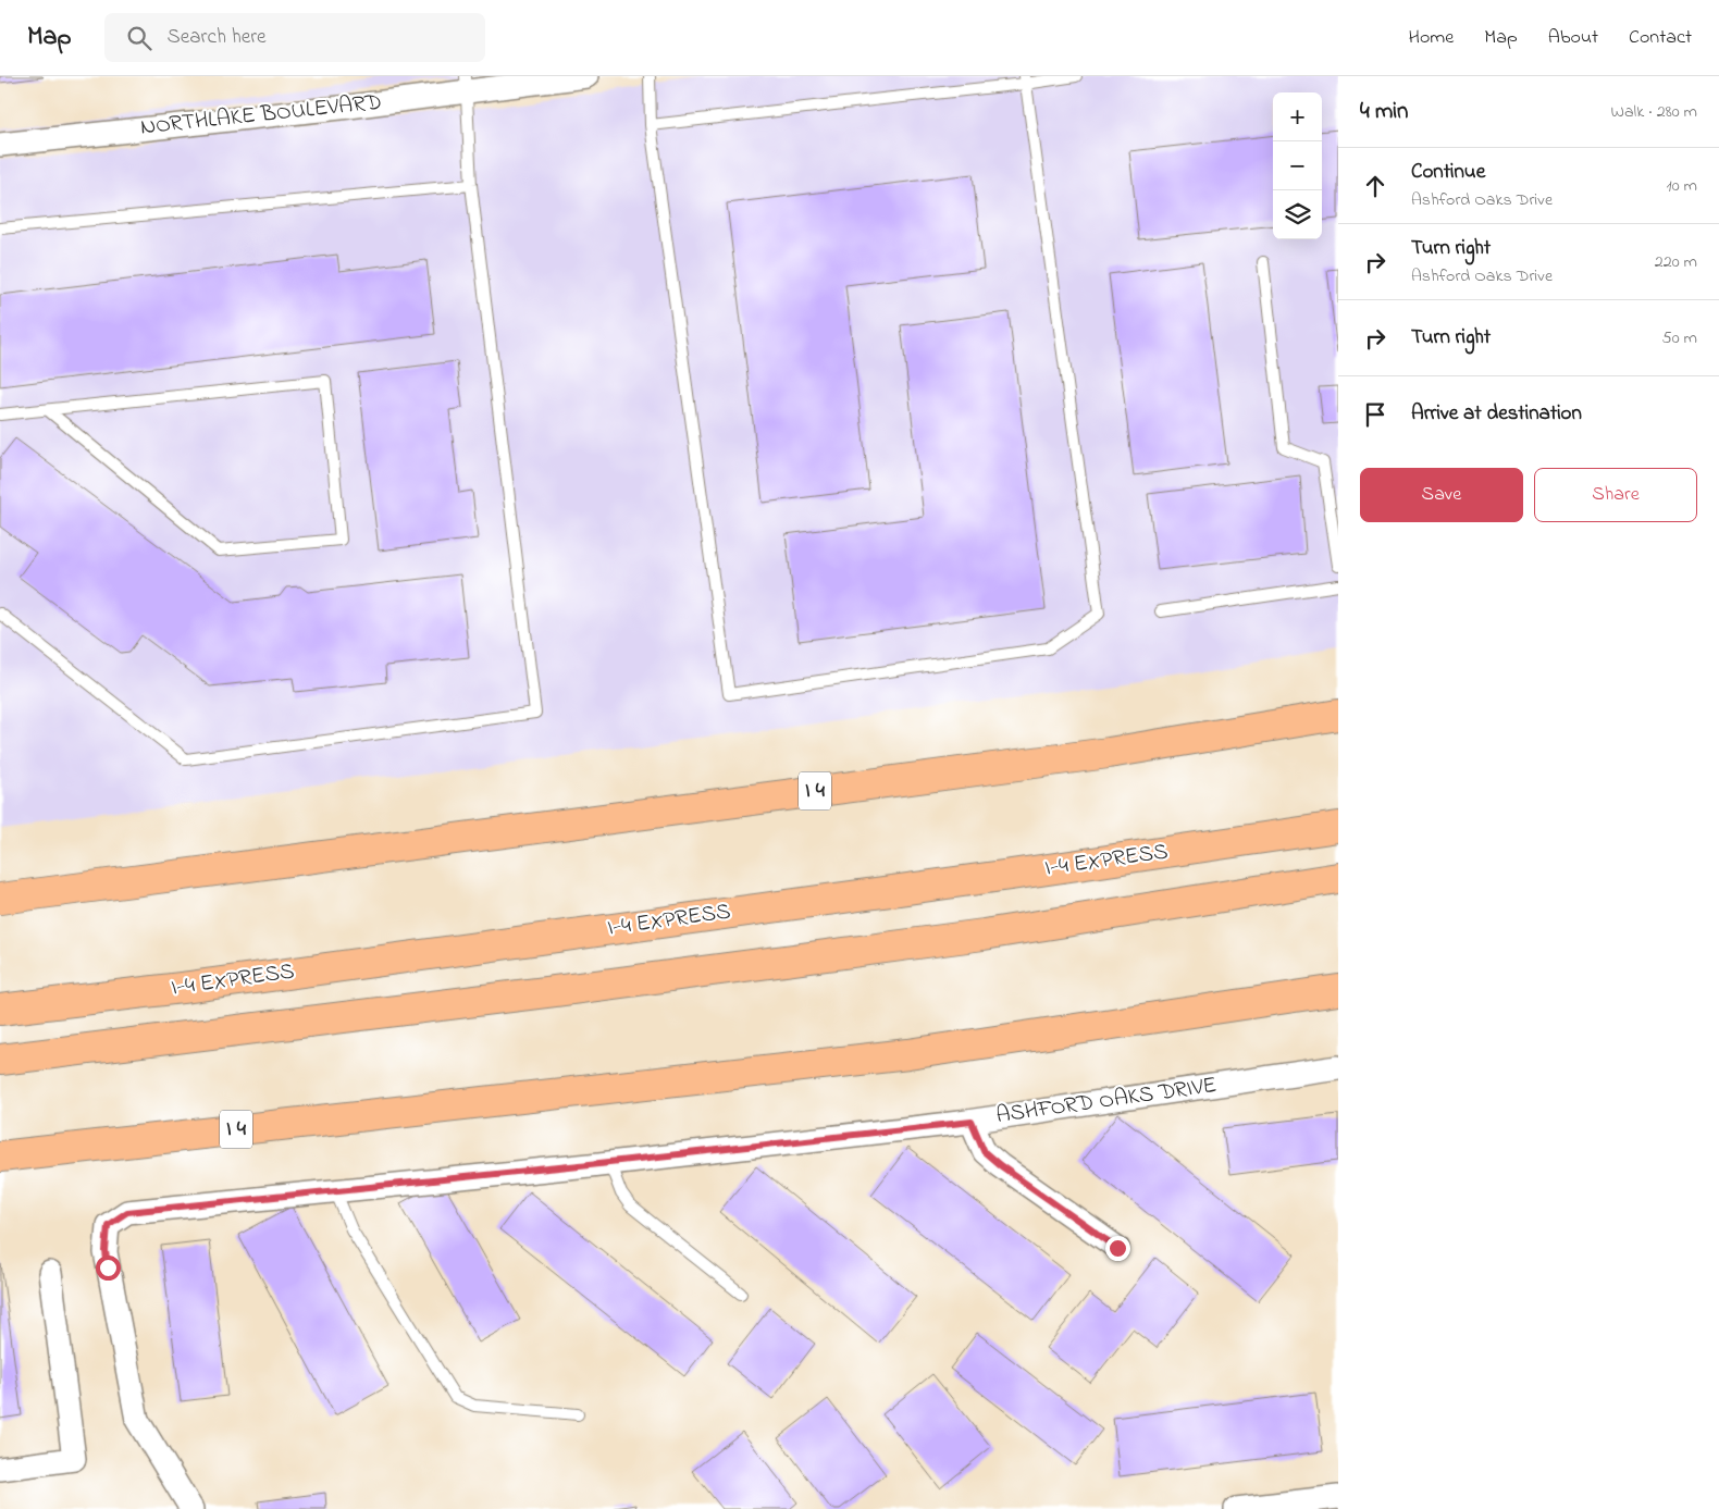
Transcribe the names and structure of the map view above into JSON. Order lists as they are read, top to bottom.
{
  "streets": {
    "highway": ["I 4", "I-4 EXPRESS"],
    "street": ["NORTHLAKE BOULEVARD", "ASHFORD OAKS DRIVE"]
  },
  "page": {
    "header": "Map",
    "search": "Search here",
    "nav": [
      "Home",
      "Map",
      "About",
      "Contact"
    ],
    "heading": ["4 min", "Walk · 280 m"],
    "map_buttons": ["+", "−"],
    "list": [
      ["Continue", "Ashford Oaks Drive", "10 m"],
      ["Turn right", "Ashford Oaks Drive", "220 m"],
      ["Turn right", "50 m"],
      "Arrive at destination"
    ],
    "buttons": ["Save", "Share"]
  }
}
